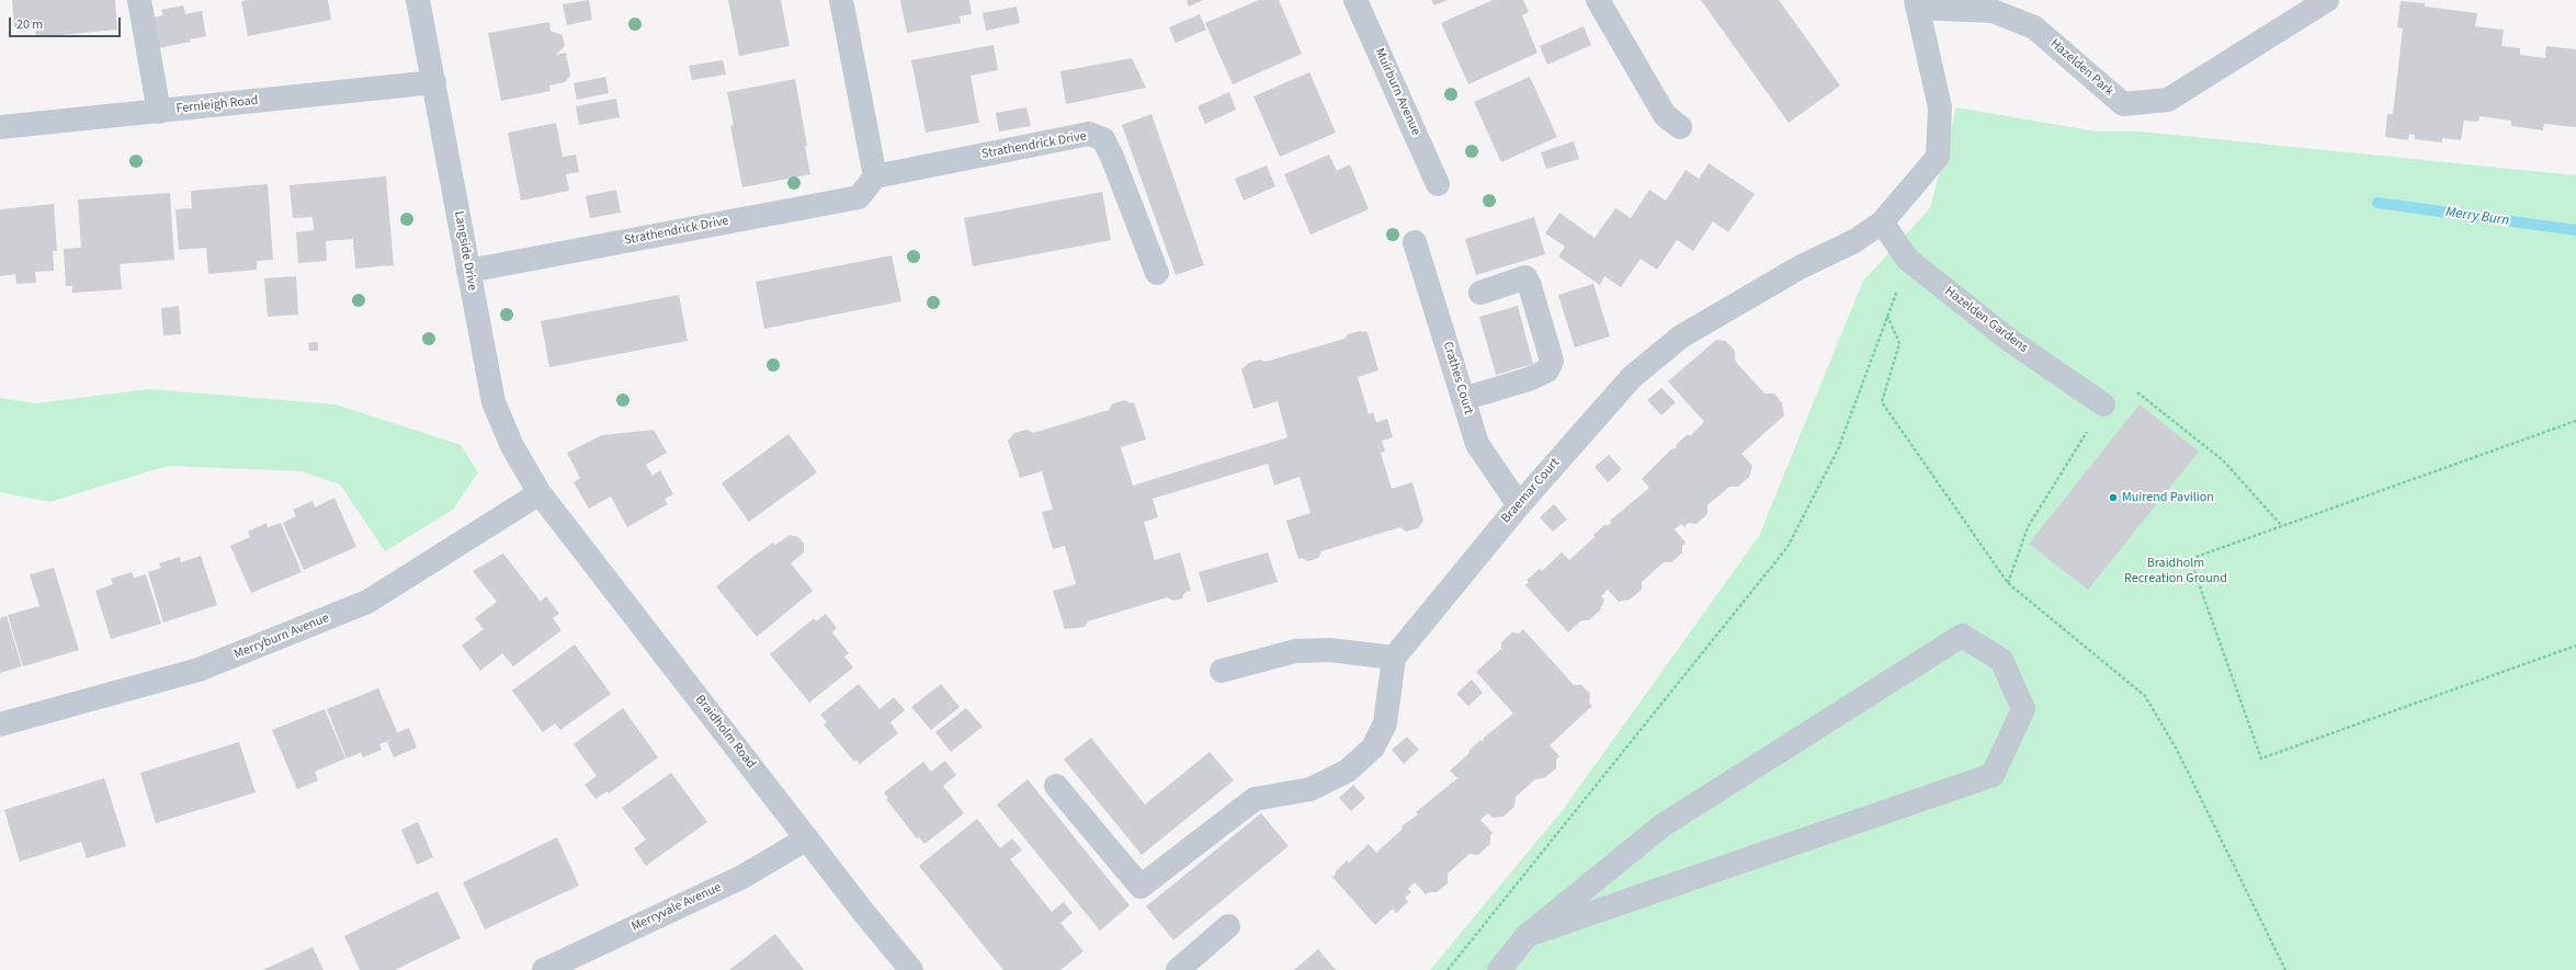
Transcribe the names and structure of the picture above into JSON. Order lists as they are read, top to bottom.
{
  "streets": {
    "street": [
      "Hazelden Park",
      "Muirburn Avenue",
      "Fernleigh Road",
      "Strathendrick Drive",
      "Langside Drive",
      "Hazelden Gardens",
      "Crathes Court",
      "Braemar Court",
      "Merryburn Avenue",
      "Braidholm Road",
      "Merryvale Avenue"
    ]
  },
  "crossings": [
    ["Fernleigh Road", "Langside Drive"],
    ["Strathendrick Drive", "Langside Drive"],
    ["Langside Drive", "Merryburn Avenue"],
    ["Langside Drive", "Braidholm Road"],
    ["Hazelden Gardens", "Braemar Court"],
    ["Crathes Court", "Braemar Court"],
    ["Merryburn Avenue", "Braidholm Road"],
    ["Braidholm Road", "Merryvale Avenue"]
  ],
  "water": ["Merry Burn"],
  "parks": ["Braidholm Recreation Ground"],
  "places": ["Muirend Pavilion"],
  "scale_bar": "20 m"
}
